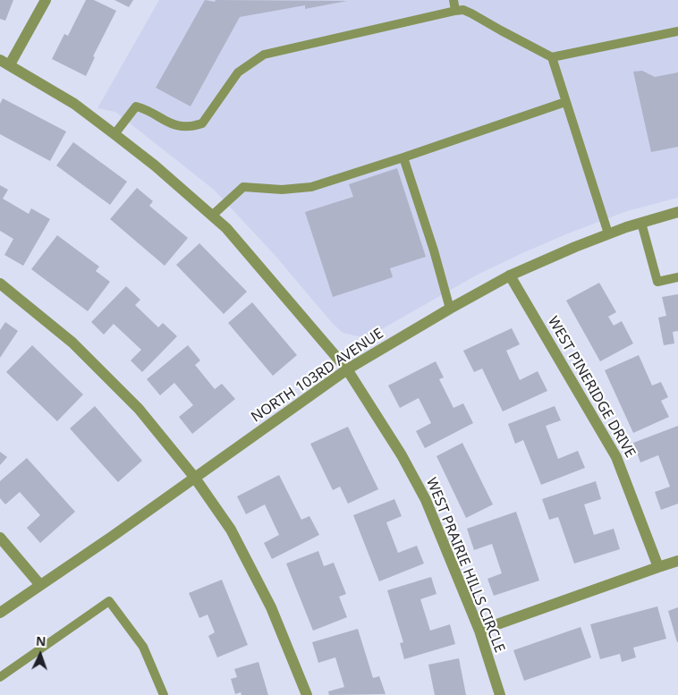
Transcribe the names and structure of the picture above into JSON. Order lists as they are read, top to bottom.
{
  "streets": {
    "street": ["NORTH 103RD AVENUE", "WEST PINERIDGE DRIVE", "WEST PRAIRIE HILLS CIRCLE"]
  },
  "crossings": [
    ["NORTH 103RD AVENUE", "WEST PINERIDGE DRIVE"],
    ["NORTH 103RD AVENUE", "WEST PRAIRIE HILLS CIRCLE"]
  ],
  "north": "top"
}
